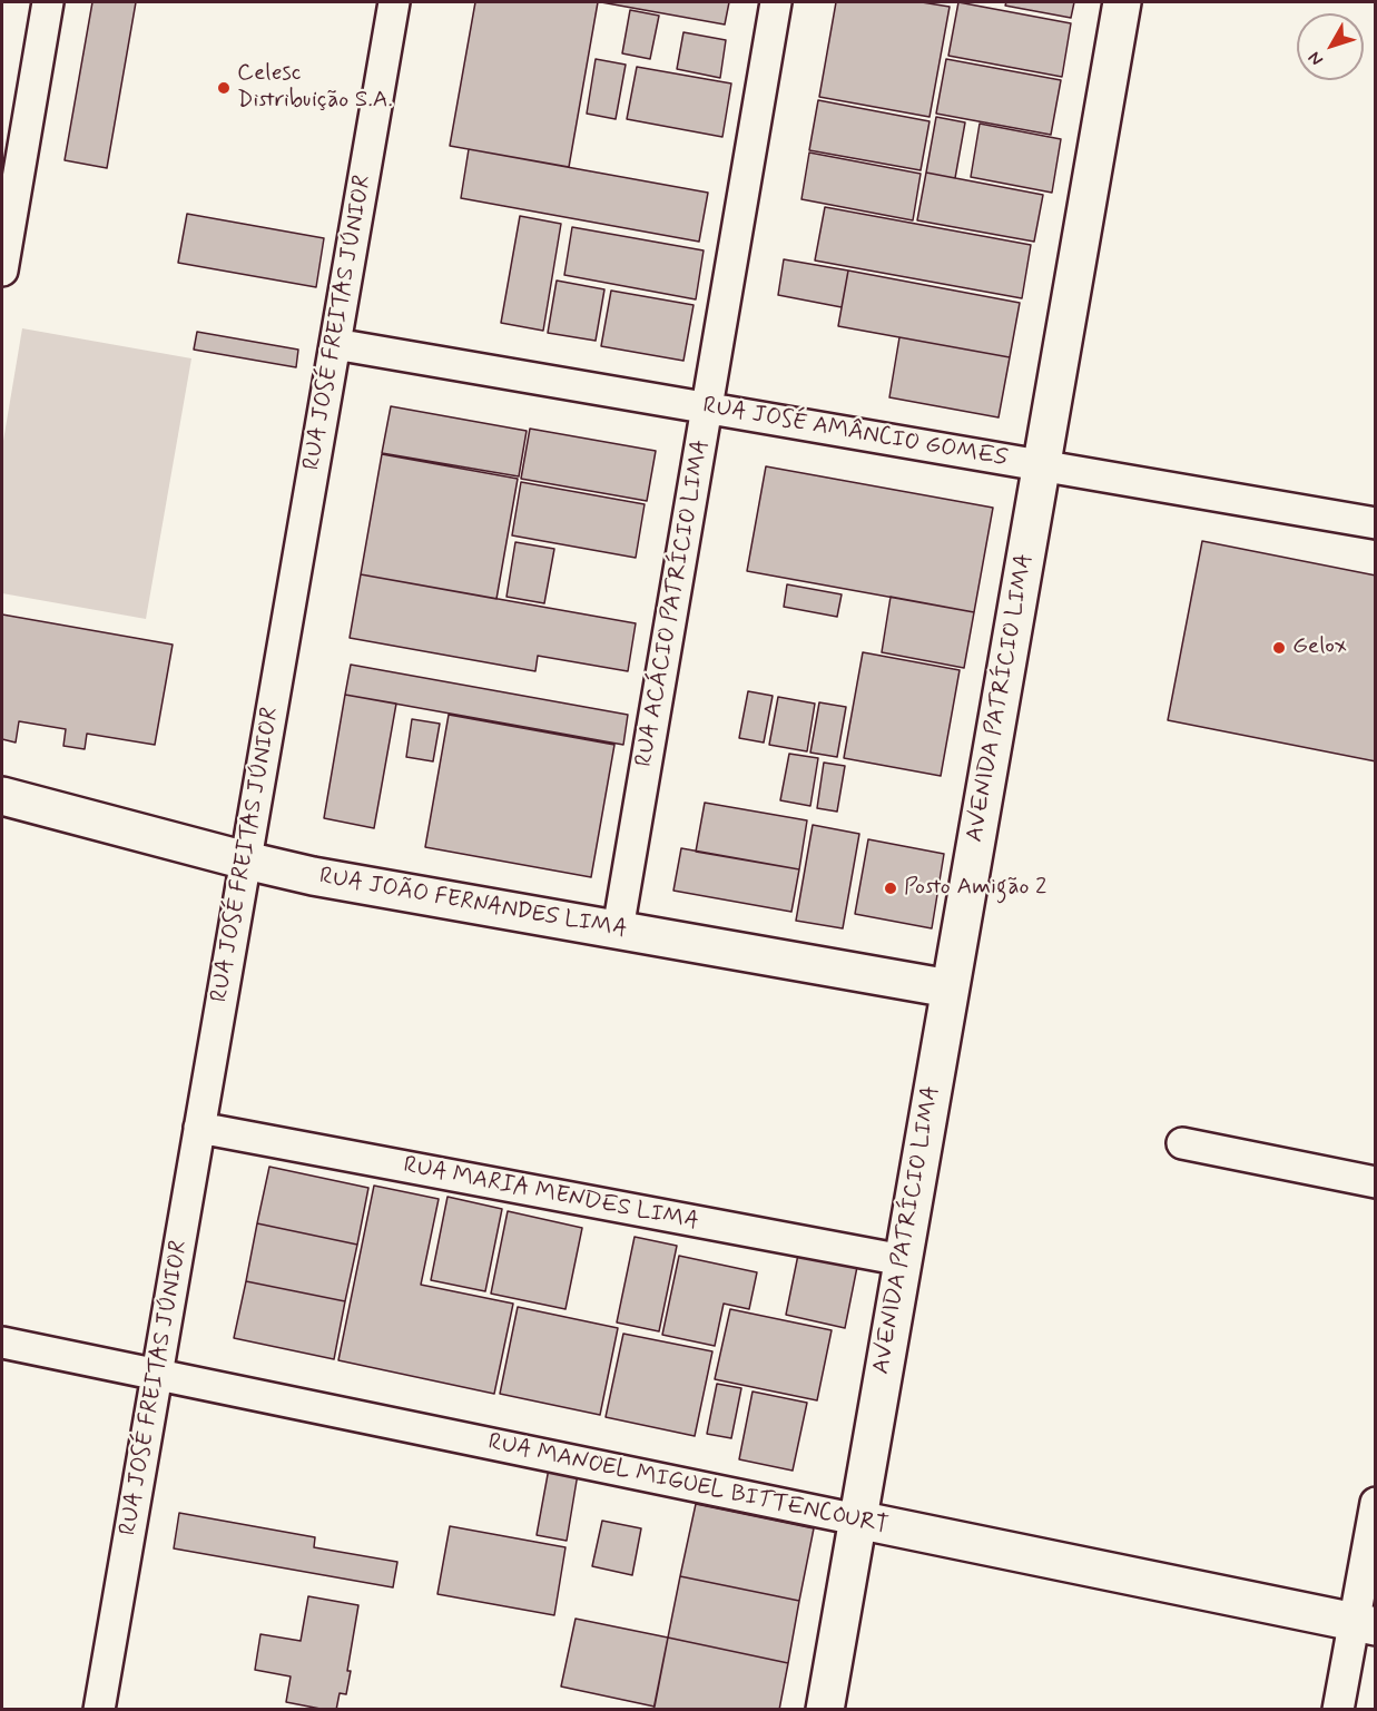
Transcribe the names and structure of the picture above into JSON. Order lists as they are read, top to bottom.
{
  "streets": {
    "main road": ["AVENIDA PATRÍCIO LIMA", "RUA JOÃO FERNANDES LIMA", "RUA MANOEL MIGUEL BITTENCOURT"],
    "street": [
      "RUA JOSÉ FREITAS JÚNIOR",
      "RUA JOSÉ AMÂNCIO GOMES",
      "RUA ACÁCIO PATRÍCIO LIMA",
      "RUA MARIA MENDES LIMA"
    ]
  },
  "crossings": [
    ["RUA JOSÉ FREITAS JÚNIOR", "RUA JOSÉ AMÂNCIO GOMES"],
    ["RUA JOSÉ FREITAS JÚNIOR", "RUA JOÃO FERNANDES LIMA"],
    ["RUA JOSÉ FREITAS JÚNIOR", "RUA MARIA MENDES LIMA"],
    ["RUA JOSÉ FREITAS JÚNIOR", "RUA MANOEL MIGUEL BITTENCOURT"],
    ["RUA JOSÉ AMÂNCIO GOMES", "RUA ACÁCIO PATRÍCIO LIMA"],
    ["RUA JOSÉ AMÂNCIO GOMES", "AVENIDA PATRÍCIO LIMA"],
    ["RUA ACÁCIO PATRÍCIO LIMA", "RUA JOÃO FERNANDES LIMA"],
    ["AVENIDA PATRÍCIO LIMA", "RUA JOÃO FERNANDES LIMA"],
    ["AVENIDA PATRÍCIO LIMA", "RUA MARIA MENDES LIMA"],
    ["AVENIDA PATRÍCIO LIMA", "RUA MANOEL MIGUEL BITTENCOURT"]
  ],
  "places": ["Celesc Distribuição S.A.", "Gelox", "Posto Amigão 2"],
  "north": "bottom left"
}
